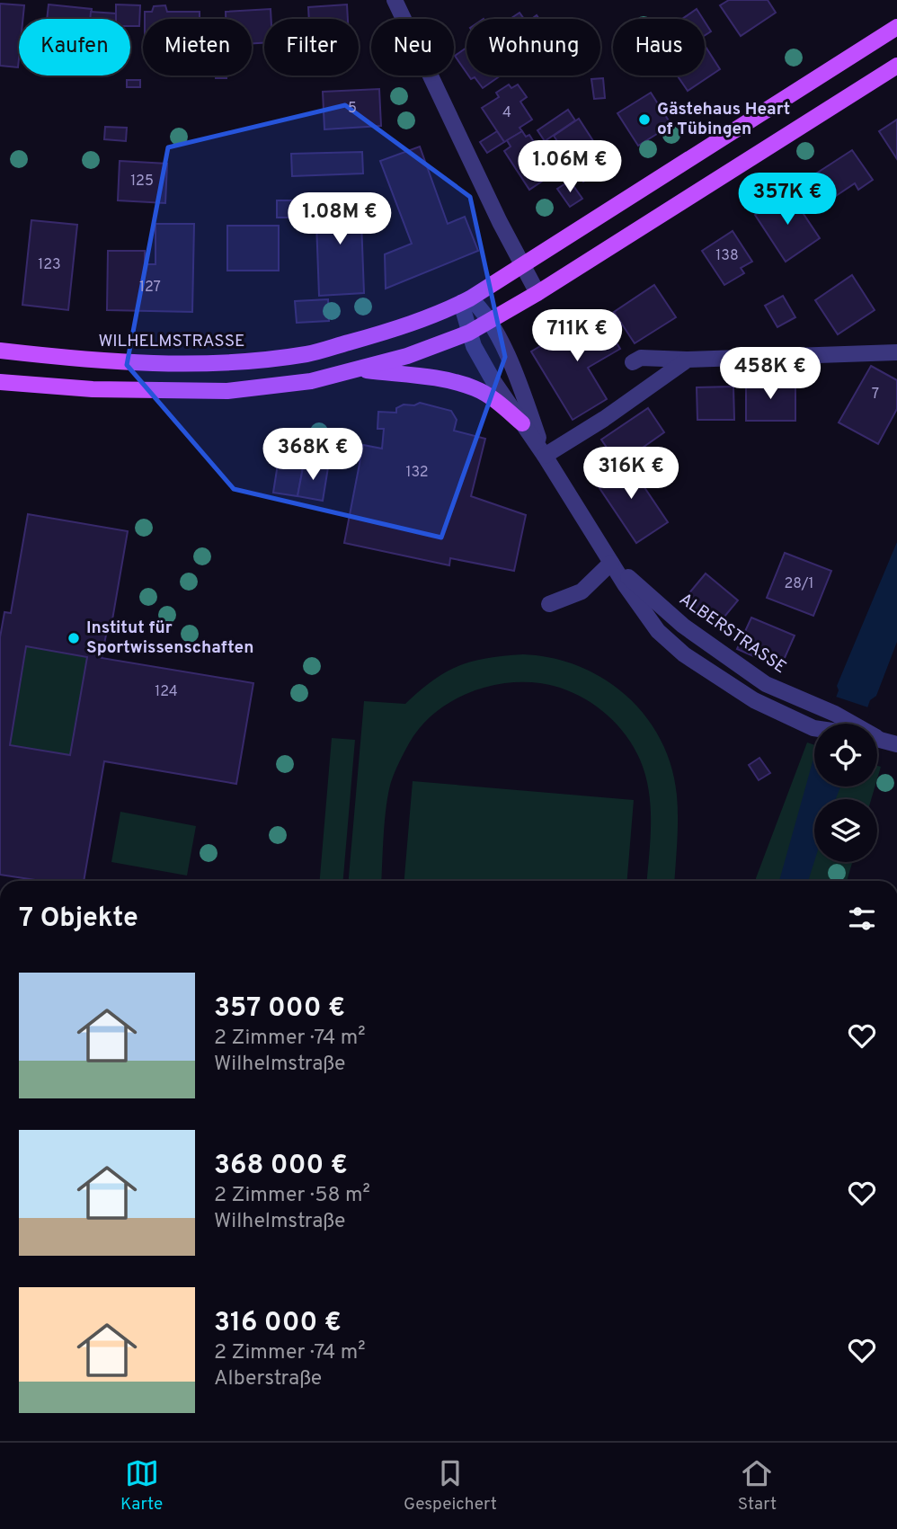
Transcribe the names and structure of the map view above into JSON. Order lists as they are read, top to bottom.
{
  "streets": {
    "main road": ["WILHELMSTRASSE"],
    "street": ["ALBERSTRASSE"]
  },
  "crossings": [
    ["WILHELMSTRASSE", "ALBERSTRASSE"]
  ],
  "places": ["Gästehaus Heart of Tübingen", "Institut für Sportwissenschaften"],
  "house_numbers": [
    "5",
    "4",
    "125",
    "138",
    "123",
    "127",
    "7",
    "132",
    "28/1",
    "124"
  ],
  "page": {
    "chip": [
      "Kaufen",
      "Mieten",
      "Filter",
      "Neu",
      "Wohnung",
      "Haus"
    ],
    "price": [
      "1.06M €",
      "357K €",
      "1.08M €",
      "711K €",
      "458K €",
      "368K €",
      "316K €"
    ],
    "heading": "7 Objekte",
    "list": [
      {
        "name": "357 000 €",
        "note": "2 Zimmer · 74 m² · Wilhelmstraße"
      },
      {
        "name": "368 000 €",
        "note": "2 Zimmer · 58 m² · Wilhelmstraße"
      },
      {
        "name": "316 000 €",
        "note": "2 Zimmer · 74 m² · Alberstraße"
      }
    ],
    "tabs": ["Karte", "Gespeichert", "Start"]
  }
}
